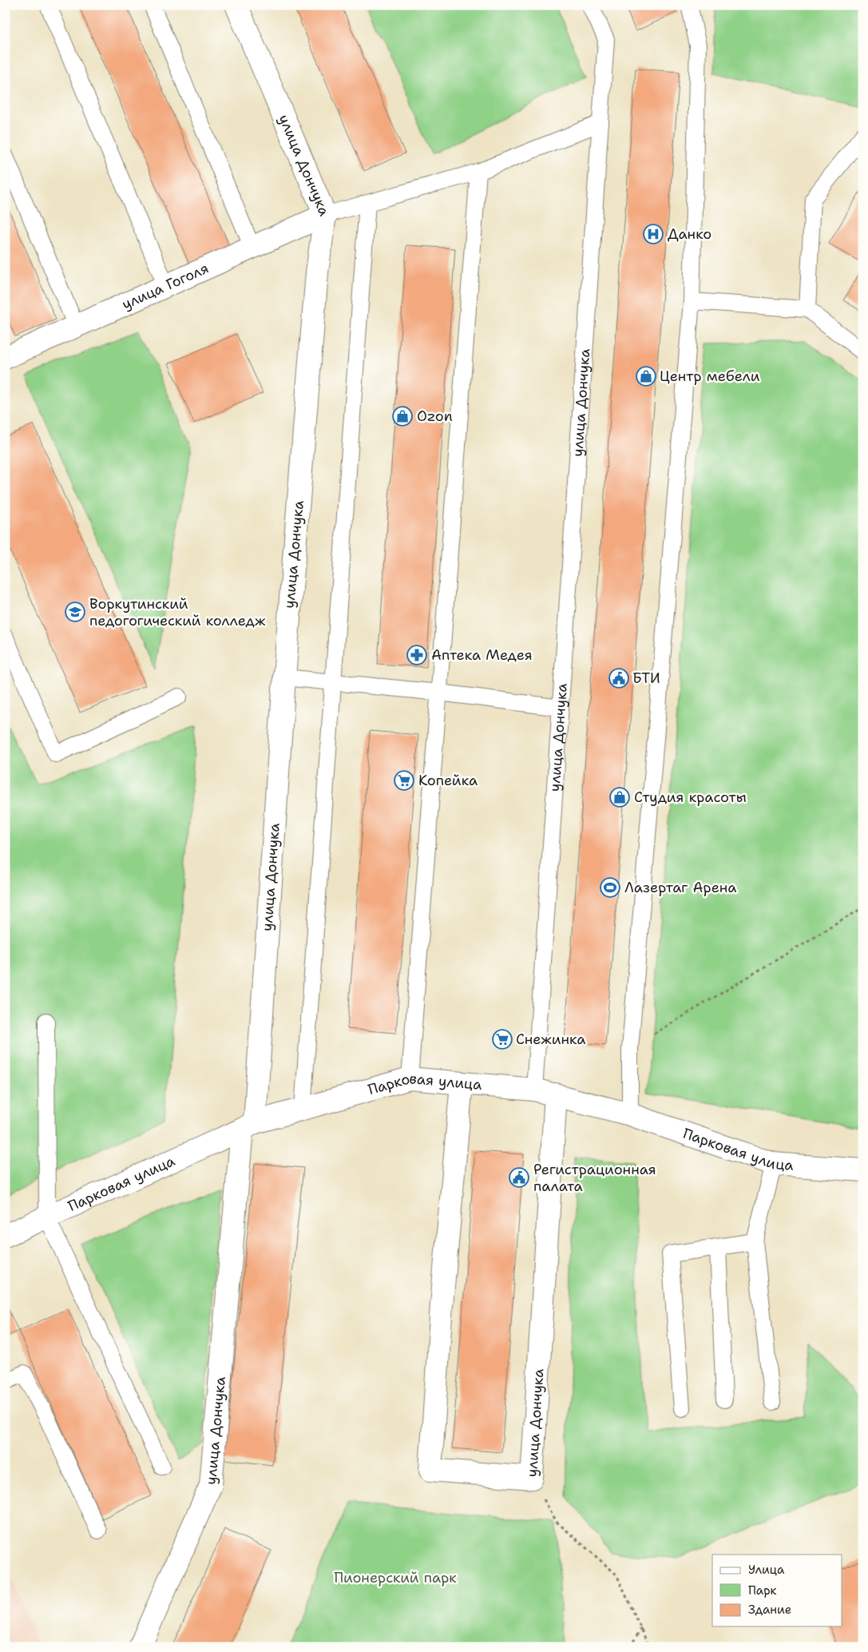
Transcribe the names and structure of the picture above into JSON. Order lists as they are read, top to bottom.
{
  "streets": {
    "street": ["улица Дончука", "улица Гоголя", "Парковая улица"]
  },
  "crossings": [
    ["улица Дончука", "улица Гоголя"],
    ["улица Дончука", "Парковая улица"]
  ],
  "parks": ["Пионерский парк"],
  "places": {
    "hospital": ["Данко"],
    "shop": ["Центр мебели", "Ozon", "Студия красоты"],
    "school or university": ["Воркутинский педогогический колледж"],
    "pharmacy": ["Аптека Медея"],
    "public building": ["БТИ", "Регистрационная палата"],
    "supermarket": ["Копейка", "Снежинка"],
    "sports": ["Лазертаг Арена"]
  },
  "legend": ["Улица", "Парк", "Здание"]
}
